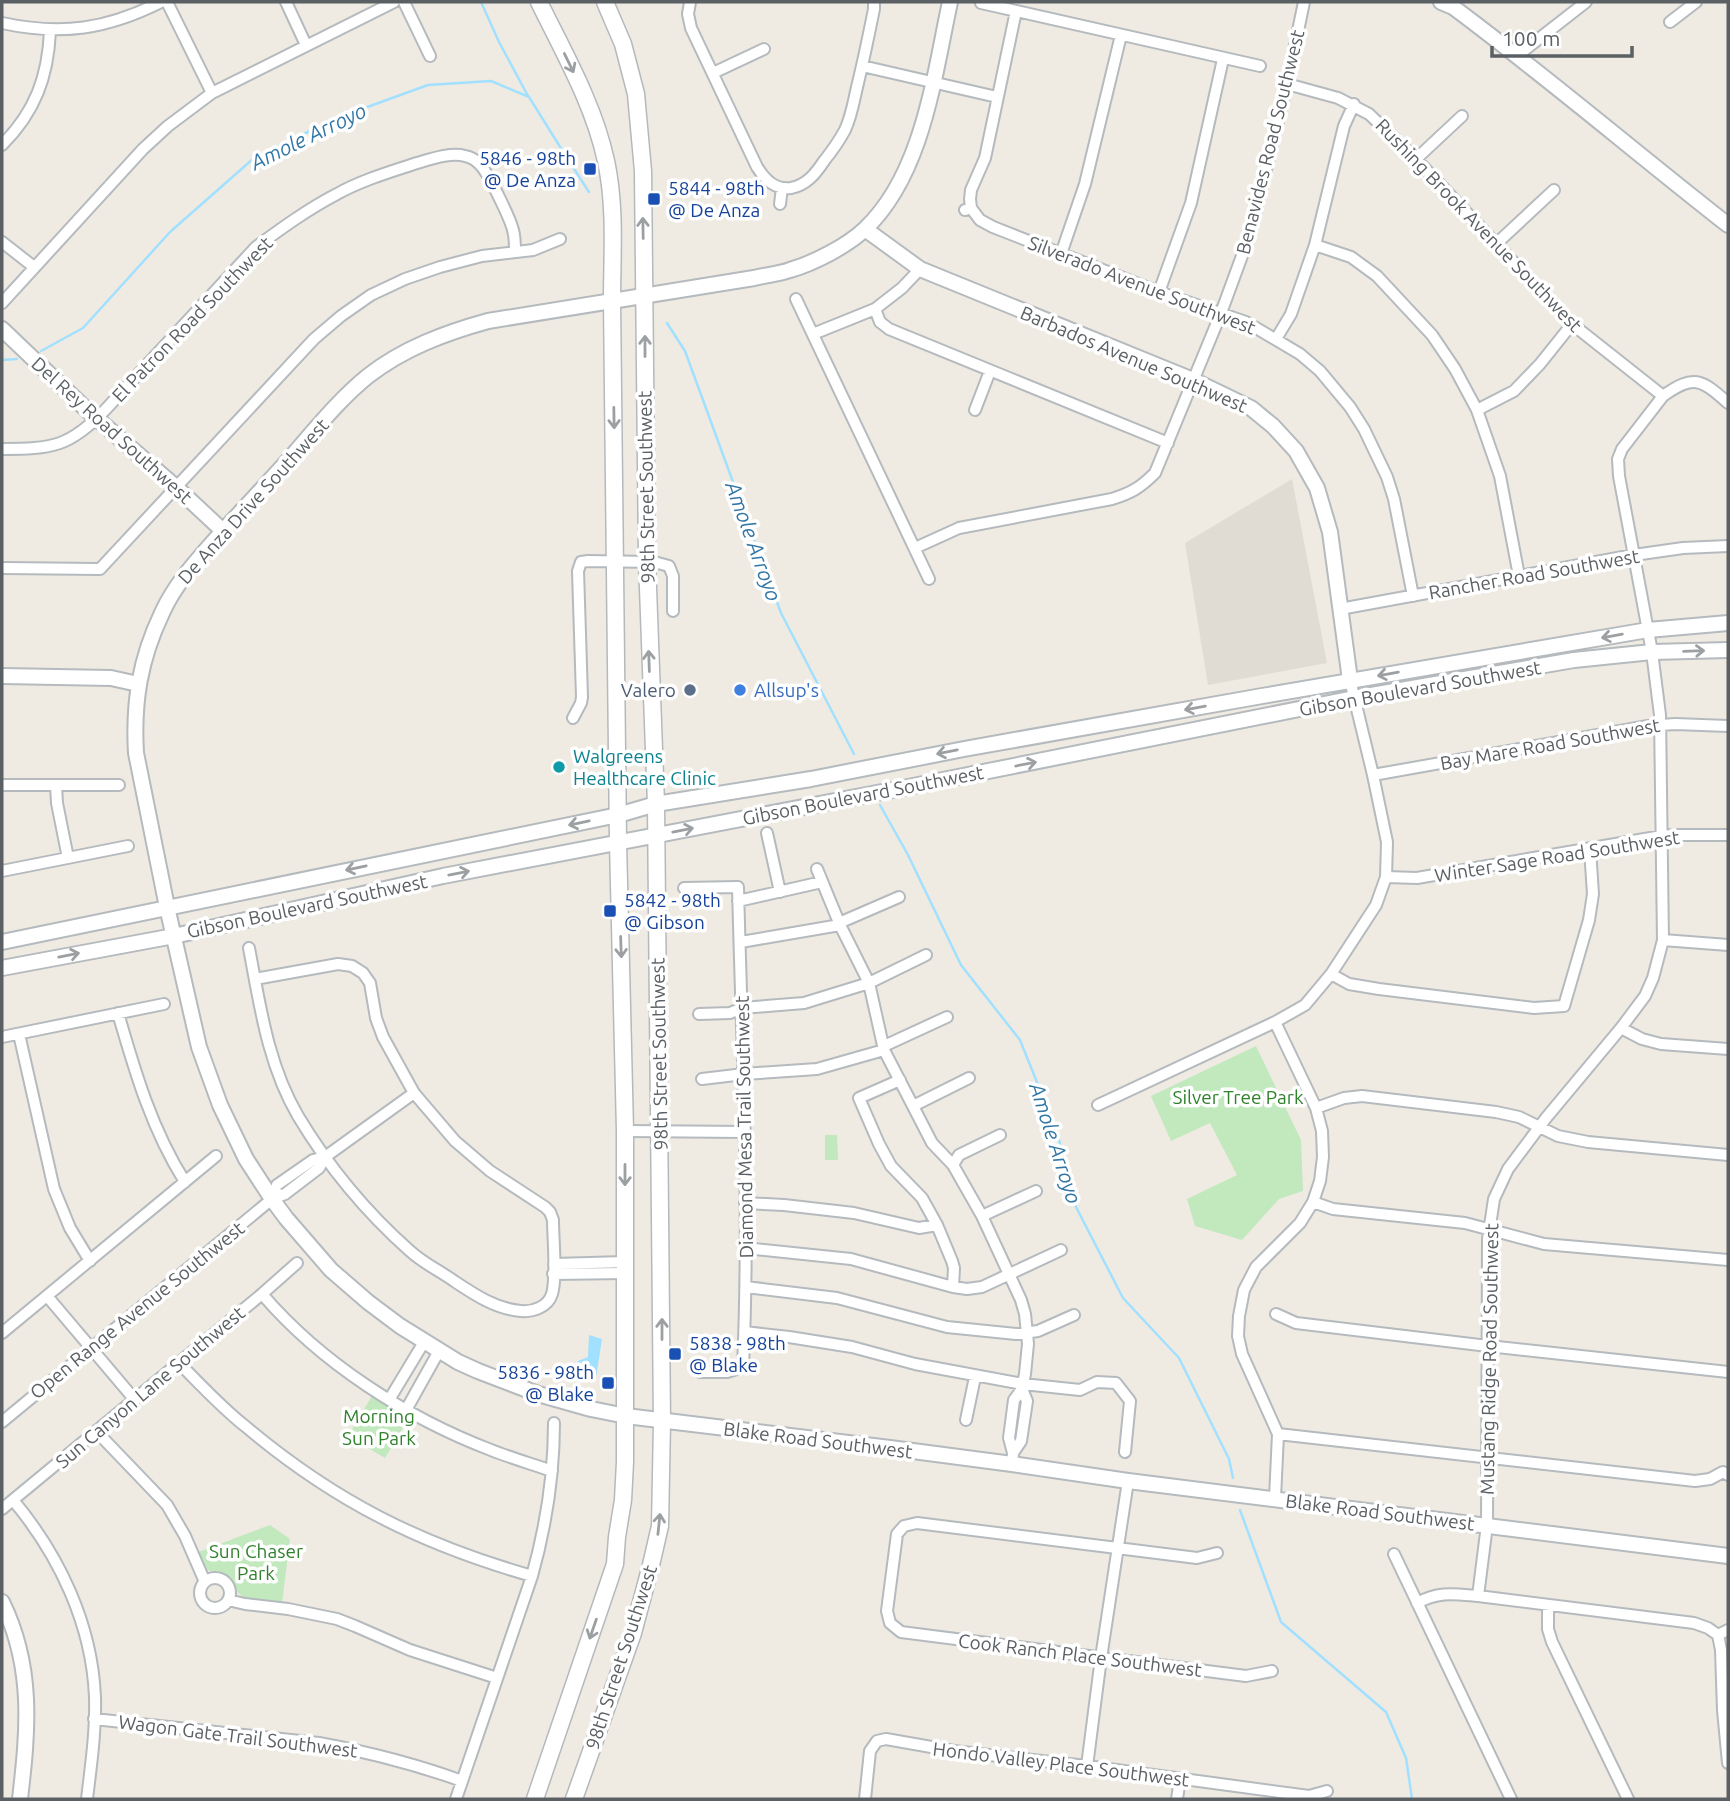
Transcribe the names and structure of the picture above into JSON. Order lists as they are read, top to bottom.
{
  "streets": {
    "main road": ["98th Street Southwest"],
    "street": [
      "Benavides Road Southwest",
      "Rushing Brook Avenue Southwest",
      "Silverado Avenue Southwest",
      "El Patron Road Southwest",
      "Barbados Avenue Southwest",
      "Del Rey Road Southwest",
      "De Anza Drive Southwest",
      "Rancher Road Southwest",
      "Gibson Boulevard Southwest",
      "Bay Mare Road Southwest",
      "Winter Sage Road Southwest",
      "Diamond Mesa Trail Southwest",
      "Open Range Avenue Southwest",
      "Mustang Ridge Road Southwest",
      "Sun Canyon Lane Southwest",
      "Blake Road Southwest",
      "Cook Ranch Place Southwest",
      "Wagon Gate Trail Southwest",
      "Hondo Valley Place Southwest"
    ]
  },
  "crossings": [
    ["Benavides Road Southwest", "Rushing Brook Avenue Southwest"],
    ["Benavides Road Southwest", "Silverado Avenue Southwest"],
    ["Benavides Road Southwest", "Barbados Avenue Southwest"],
    ["Rushing Brook Avenue Southwest", "Mustang Ridge Road Southwest"],
    ["Silverado Avenue Southwest", "Rancher Road Southwest"],
    ["El Patron Road Southwest", "Del Rey Road Southwest"],
    ["Barbados Avenue Southwest", "De Anza Drive Southwest"],
    ["Barbados Avenue Southwest", "Rancher Road Southwest"],
    ["Barbados Avenue Southwest", "Gibson Boulevard Southwest"],
    ["Del Rey Road Southwest", "De Anza Drive Southwest"],
    ["98th Street Southwest", "De Anza Drive Southwest"],
    ["98th Street Southwest", "Gibson Boulevard Southwest"],
    ["98th Street Southwest", "Blake Road Southwest"],
    ["De Anza Drive Southwest", "Gibson Boulevard Southwest"],
    ["De Anza Drive Southwest", "Blake Road Southwest"],
    ["Rancher Road Southwest", "Mustang Ridge Road Southwest"],
    ["Gibson Boulevard Southwest", "Mustang Ridge Road Southwest"],
    ["Gibson Boulevard Southwest", "Blake Road Southwest"],
    ["Bay Mare Road Southwest", "Mustang Ridge Road Southwest"],
    ["Winter Sage Road Southwest", "Mustang Ridge Road Southwest"],
    ["Open Range Avenue Southwest", "Blake Road Southwest"],
    ["Mustang Ridge Road Southwest", "Blake Road Southwest"]
  ],
  "water": ["Amole Arroyo"],
  "parks": ["Silver Tree Park", "Morning Sun Park", "Sun Chaser Park"],
  "places": {
    "transit": [
      "5846 - 98th @ De Anza",
      "5844 - 98th @ De Anza",
      "5842 - 98th @ Gibson",
      "5838 - 98th @ Blake",
      "5836 - 98th @ Blake"
    ],
    "other": ["Valero", "Allsup's", "Walgreens Healthcare Clinic"]
  },
  "scale_bar": "100 m"
}
